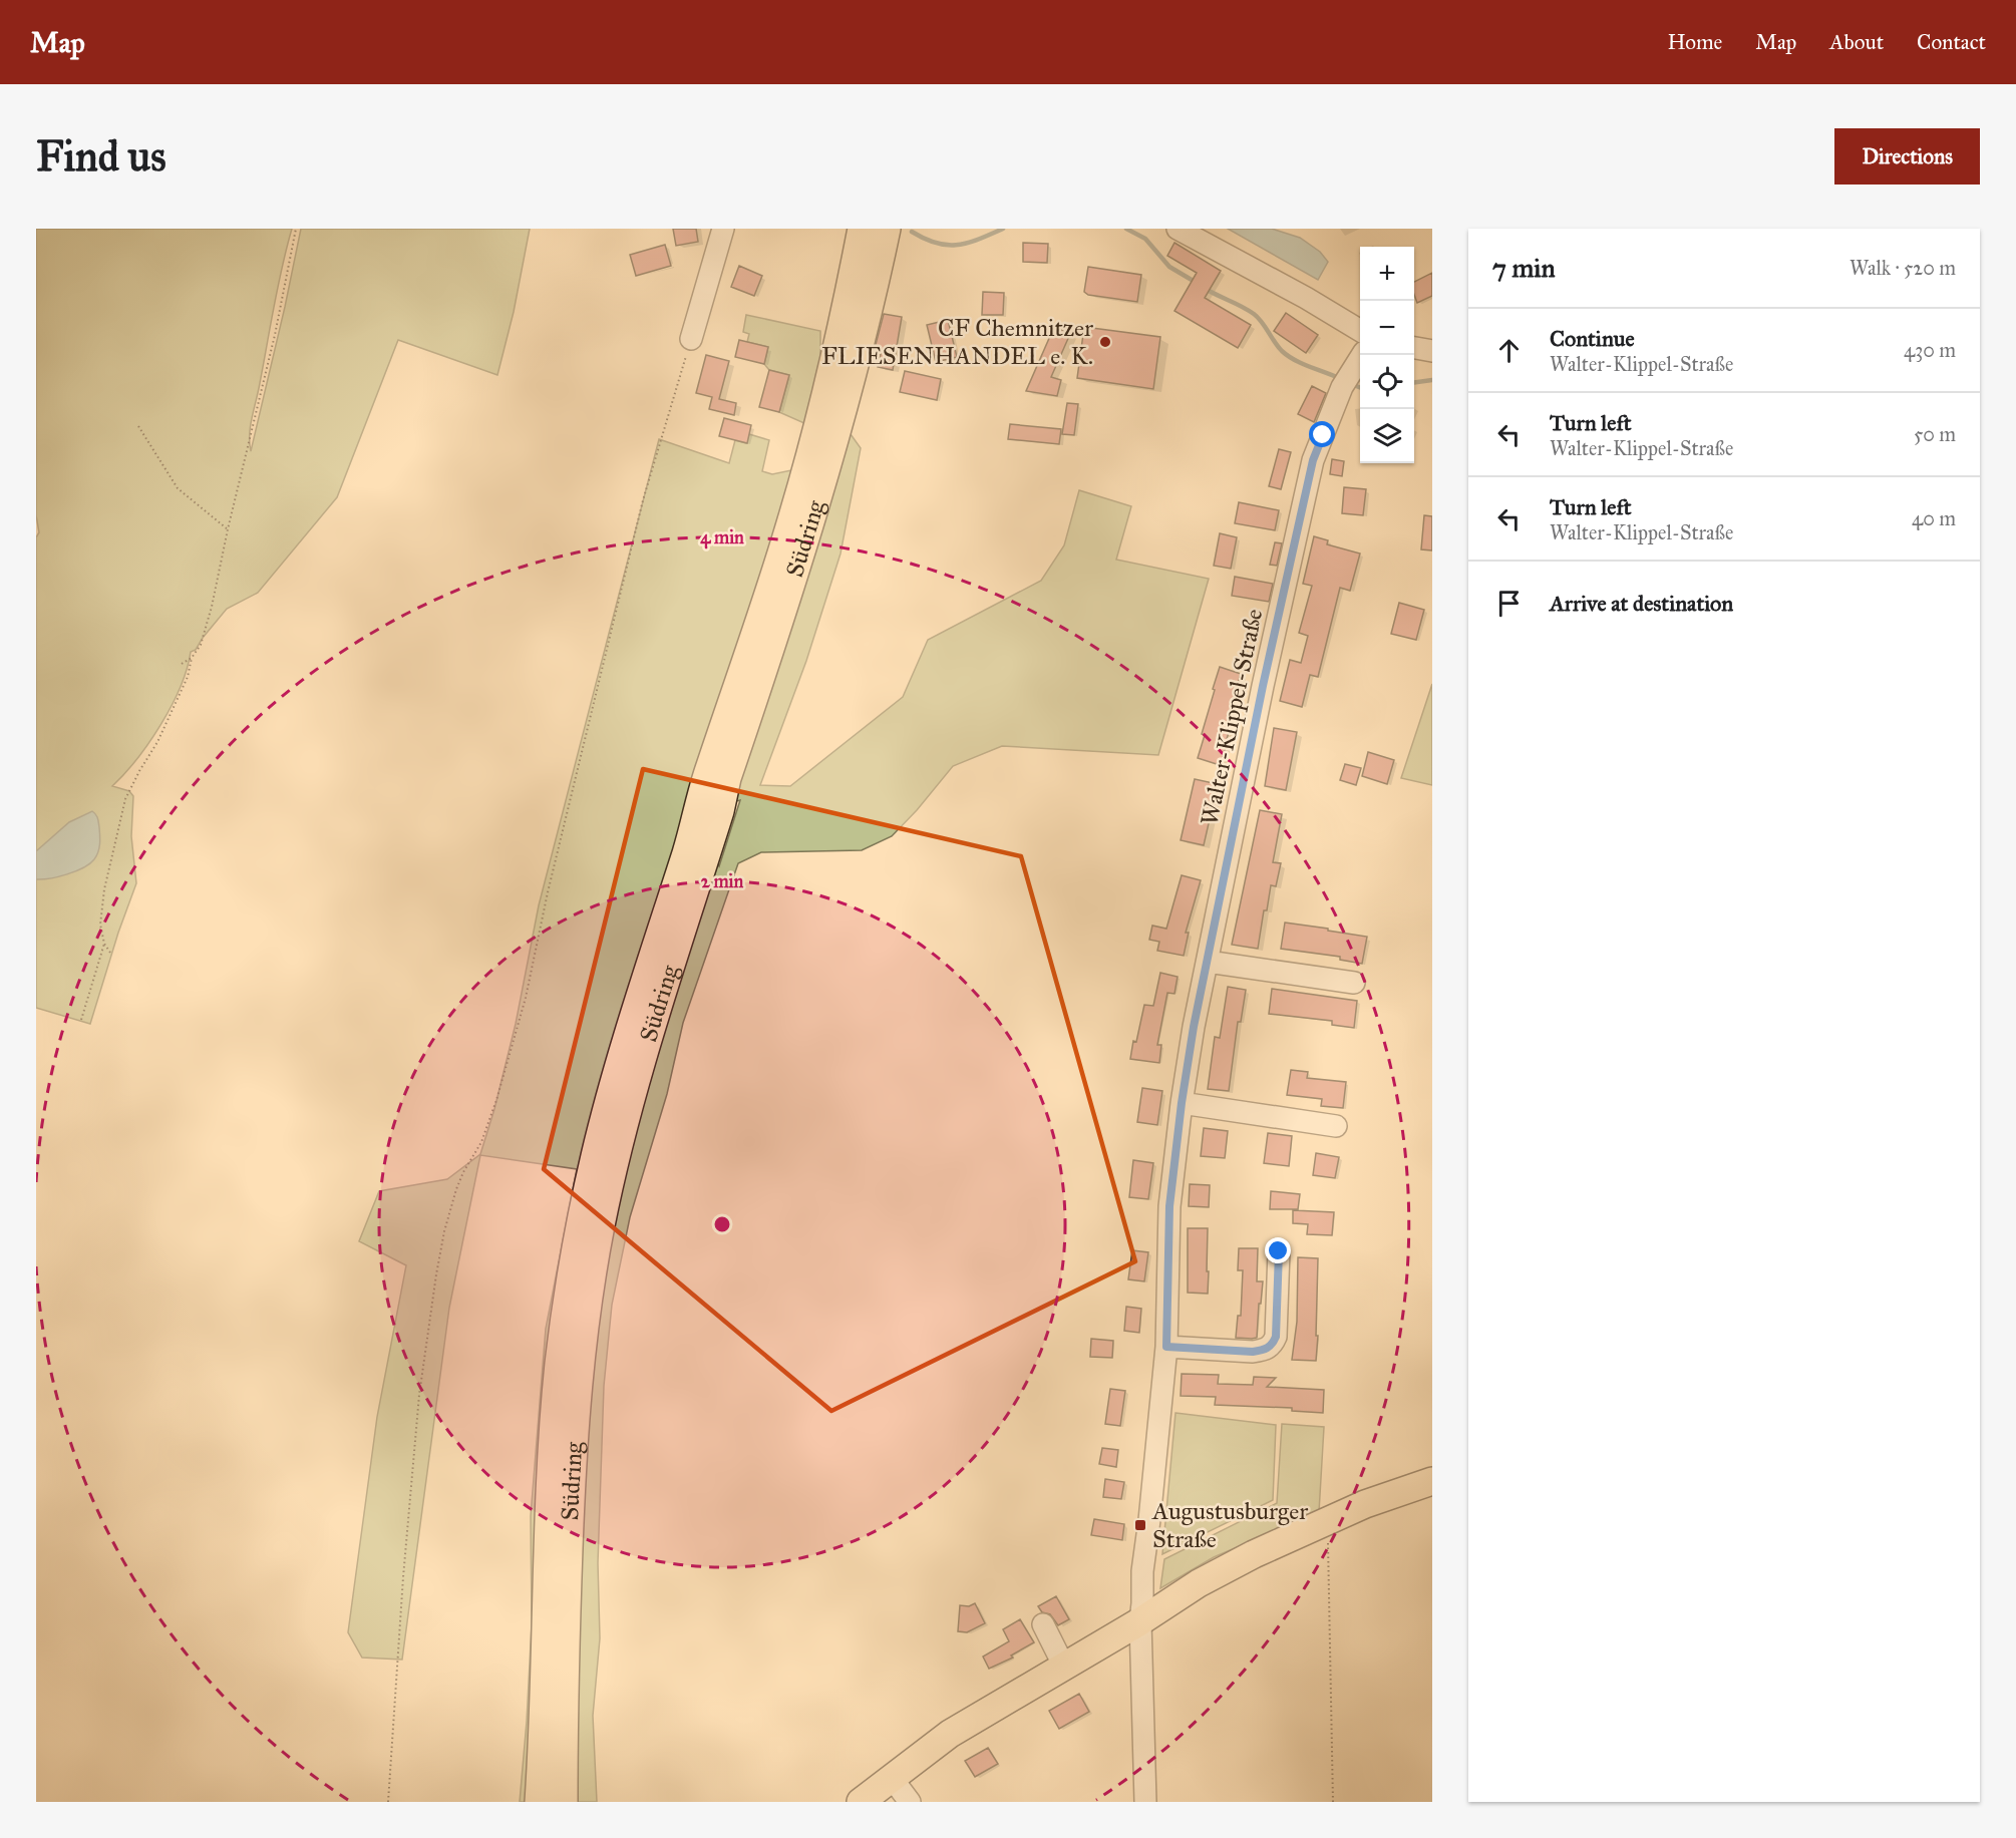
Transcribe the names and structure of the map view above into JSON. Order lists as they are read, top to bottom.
{
  "streets": {
    "main road": ["Südring"],
    "street": ["Walter-Klippel-Straße"]
  },
  "places": {
    "other": ["CF Chemnitzer FLIESENHANDEL e. K."],
    "transit": ["Augustusburger Straße"]
  },
  "page": {
    "header": "Map",
    "nav": [
      "Home",
      "Map",
      "About",
      "Contact"
    ],
    "buttons": "Directions",
    "title": "Find us",
    "heading": ["7 min", "Walk · 520 m"],
    "map_buttons": ["+", "−"],
    "list": [
      ["Continue", "Walter-Klippel-Straße", "430 m"],
      ["Turn left", "Walter-Klippel-Straße", "50 m"],
      ["Turn left", "Walter-Klippel-Straße", "40 m"],
      "Arrive at destination"
    ]
  },
  "rings": ["4 min", "2 min"]
}
